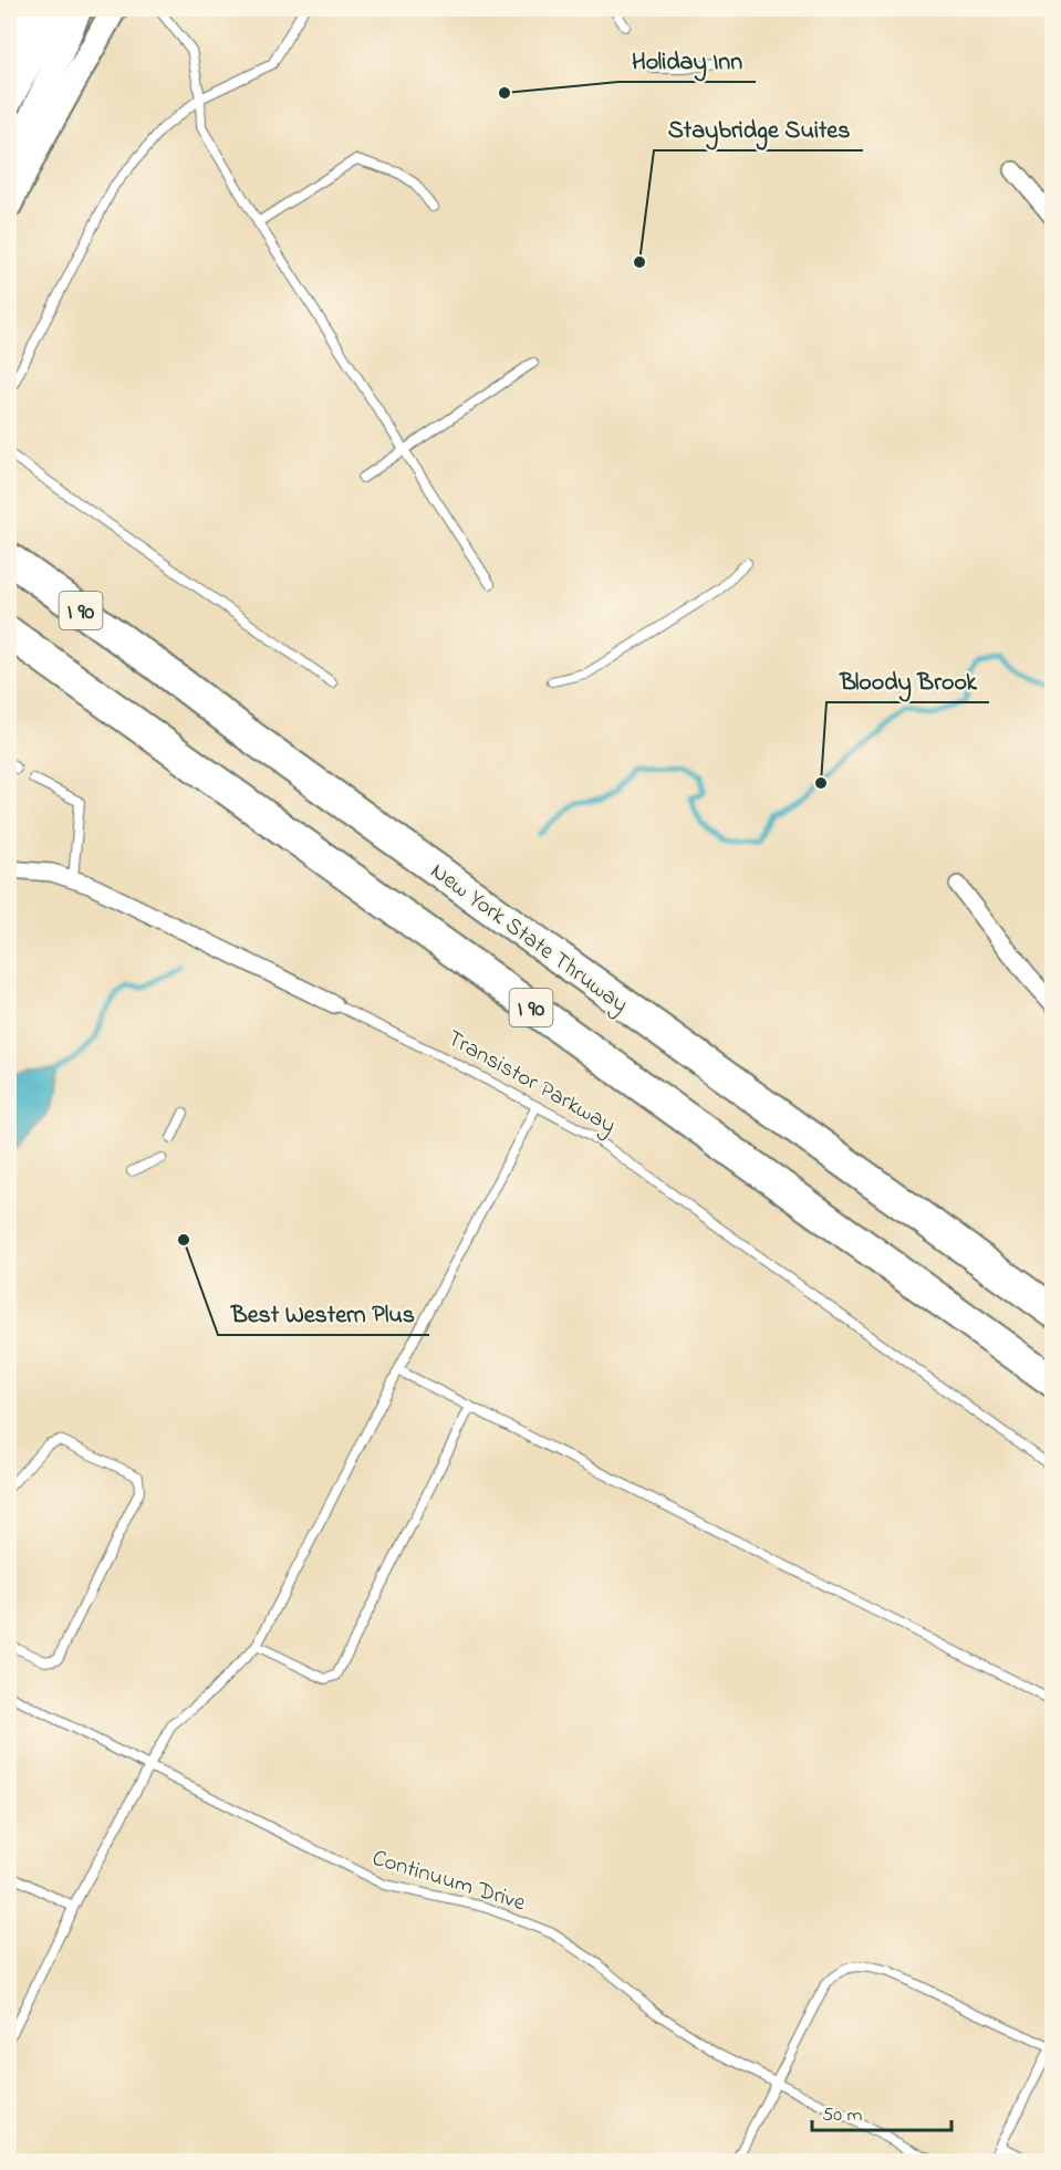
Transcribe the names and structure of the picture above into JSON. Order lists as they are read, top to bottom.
{
  "streets": {
    "highway": ["I 90", "New York State Thruway"],
    "street": ["Transistor Parkway"],
    "lane": ["Continuum Drive"]
  },
  "places": [
    "Holiday Inn",
    "Staybridge Suites",
    "Bloody Brook",
    "Best Western Plus"
  ],
  "scale_bar": "50 m"
}
